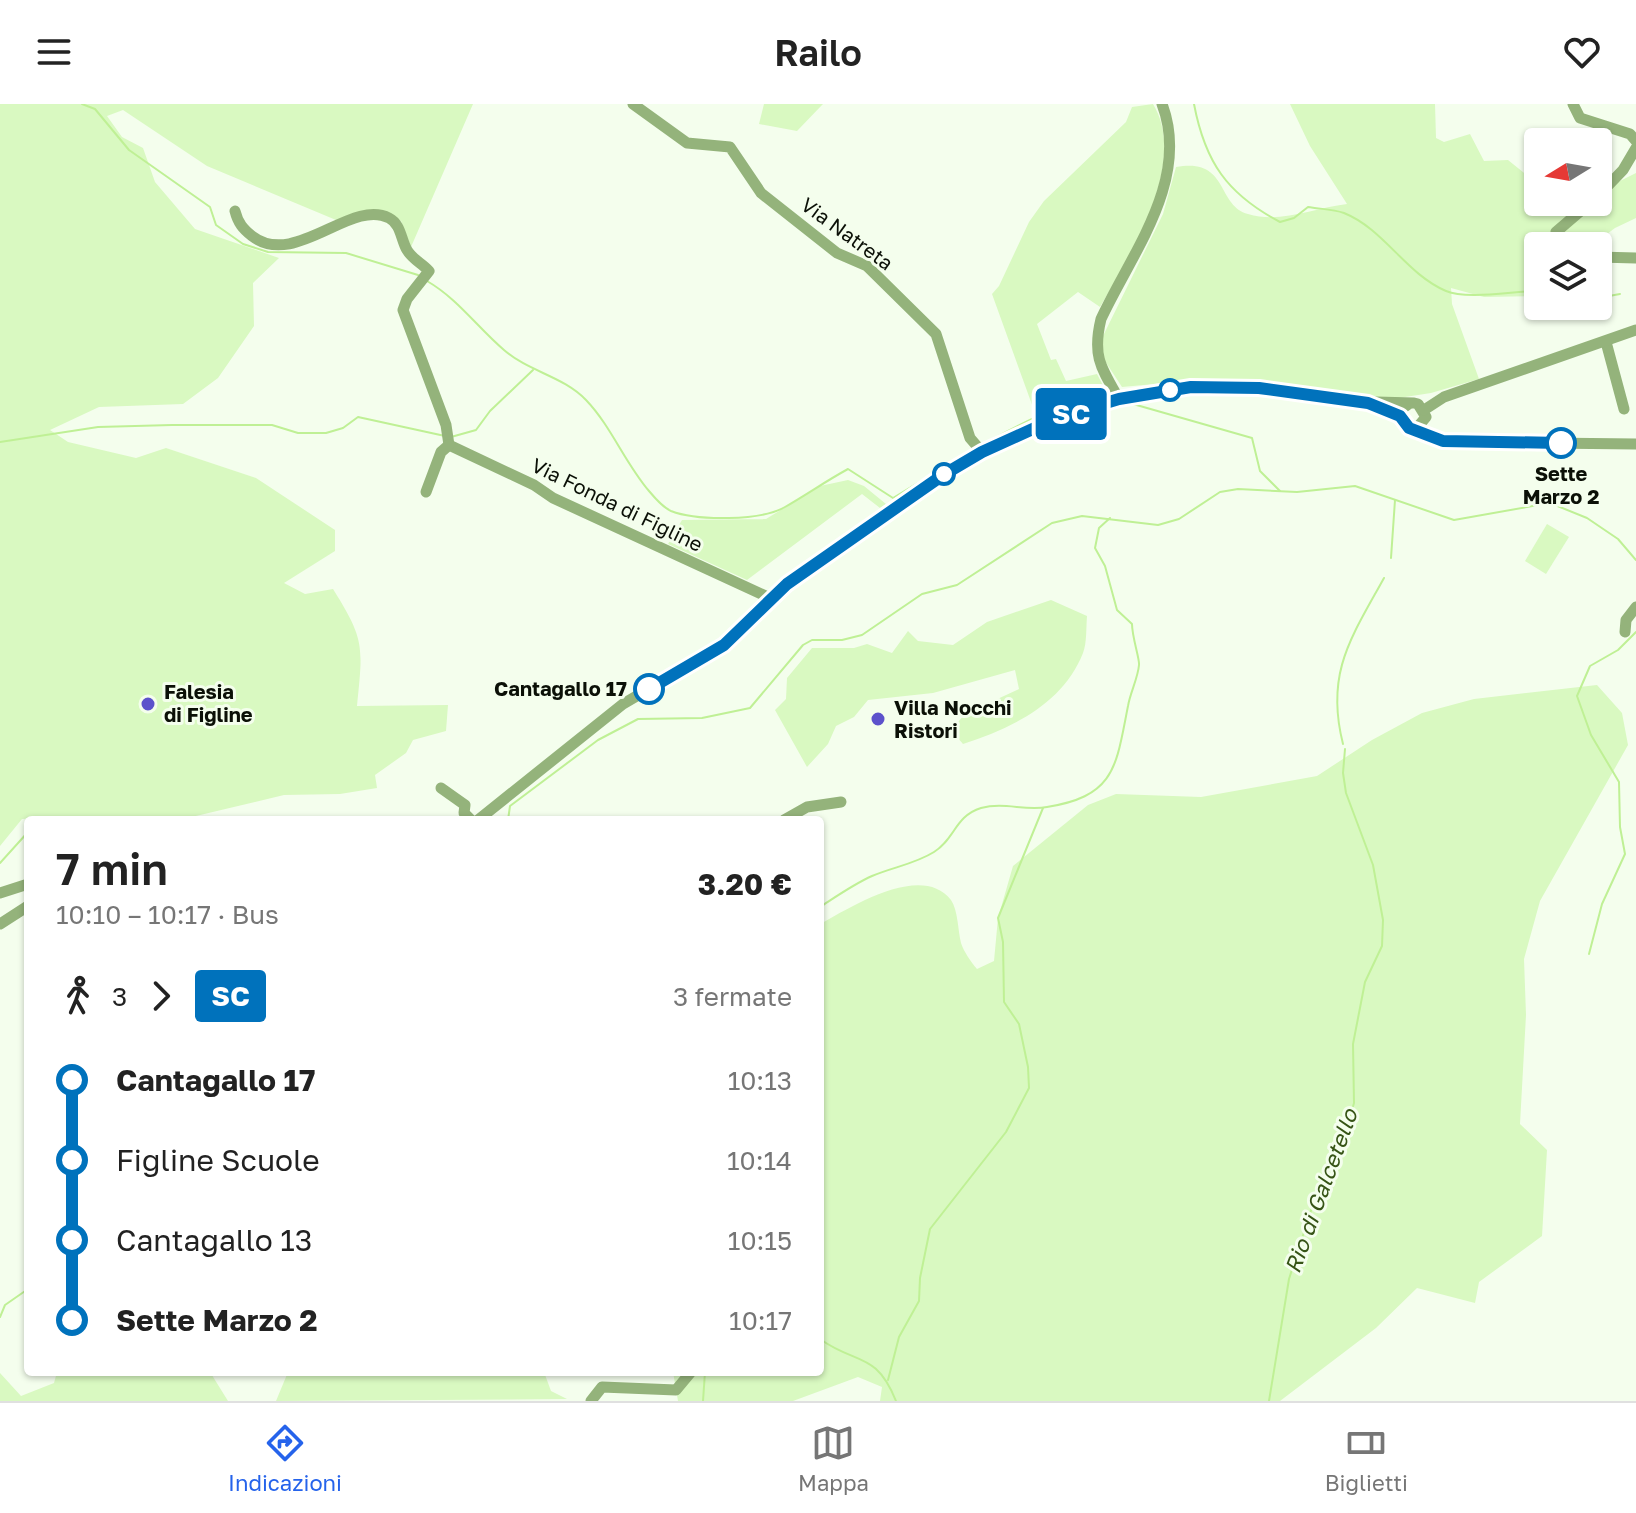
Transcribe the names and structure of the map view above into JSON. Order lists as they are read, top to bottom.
{
  "streets": {
    "street": ["Via Natreta", "Via Fonda di Figline"]
  },
  "water": ["Rio di Galcetello"],
  "places": [
    "Sette Marzo 2",
    "Cantagallo 17",
    "Falesia di Figline",
    "Villa Nocchi Ristori"
  ],
  "lines": ["bus line SC"],
  "north": "left",
  "page": {
    "header": "Railo",
    "on_map": "SC",
    "heading": ["7 min", "10:10 – 10:17 · Bus", "3.20 €"],
    "legs": ["3", "SC", "3 fermate"],
    "list": [
      {
        "name": "Cantagallo 17",
        "value": "10:13"
      },
      {
        "name": "Figline Scuole",
        "value": "10:14"
      },
      {
        "name": "Cantagallo 13",
        "value": "10:15"
      },
      {
        "name": "Sette Marzo 2",
        "value": "10:17"
      }
    ],
    "tabs": ["Indicazioni", "Mappa", "Biglietti"]
  }
}
